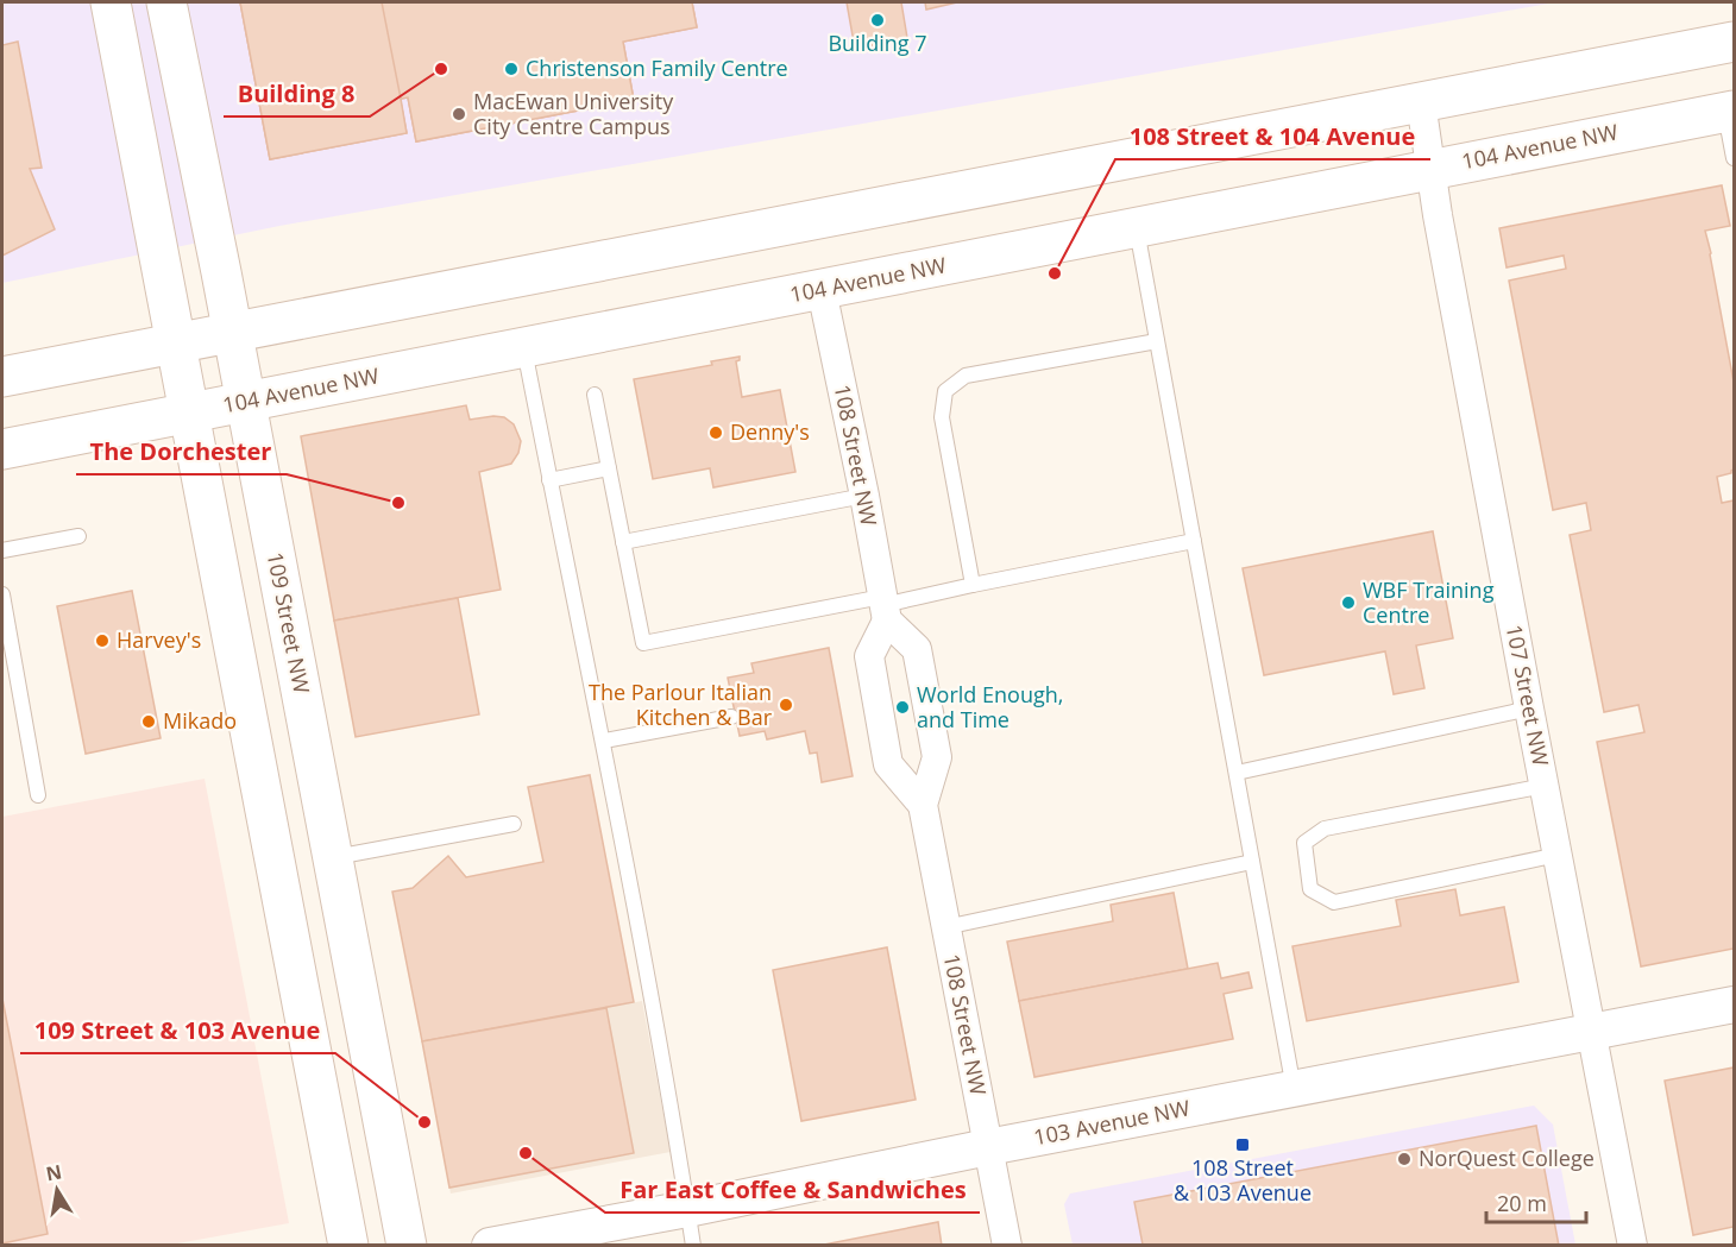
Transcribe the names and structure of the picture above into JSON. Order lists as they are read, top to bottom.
{
  "streets": {
    "main road": ["104 Avenue NW", "109 Street NW"],
    "street": ["108 Street NW", "107 Street NW", "103 Avenue NW"]
  },
  "crossings": [
    ["104 Avenue NW", "108 Street NW"],
    ["104 Avenue NW", "109 Street NW"],
    ["104 Avenue NW", "107 Street NW"],
    ["108 Street NW", "103 Avenue NW"],
    ["107 Street NW", "103 Avenue NW"]
  ],
  "places": {
    "other": [
      "Building 7",
      "Building 8",
      "Christenson Family Centre",
      "MacEwan University City Centre Campus",
      "108 Street & 104 Avenue",
      "Denny's",
      "The Dorchester",
      "WBF Training Centre",
      "Harvey's",
      "The Parlour Italian Kitchen & Bar",
      "World Enough, and Time",
      "Mikado",
      "109 Street & 103 Avenue",
      "Far East Coffee & Sandwiches",
      "NorQuest College"
    ],
    "transit": ["108 Street & 103 Avenue"]
  },
  "scale_bar": "20 m",
  "north": "top"
}
